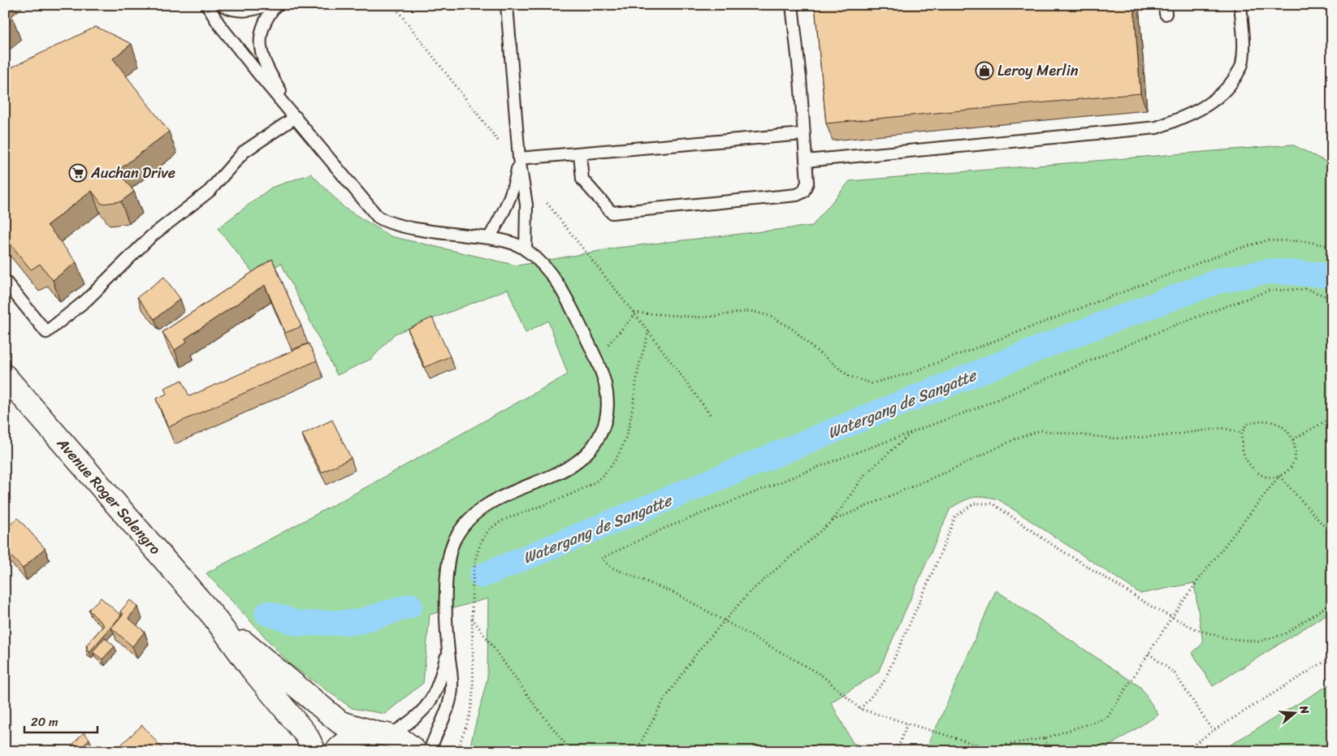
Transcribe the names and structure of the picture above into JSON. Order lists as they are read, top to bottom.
{
  "streets": {
    "main road": ["Avenue Roger Salengro"]
  },
  "water": ["Watergang de Sangatte"],
  "places": {
    "shop": ["Leroy Merlin"],
    "supermarket": ["Auchan Drive"]
  },
  "scale_bar": "20 m",
  "north": "right"
}
